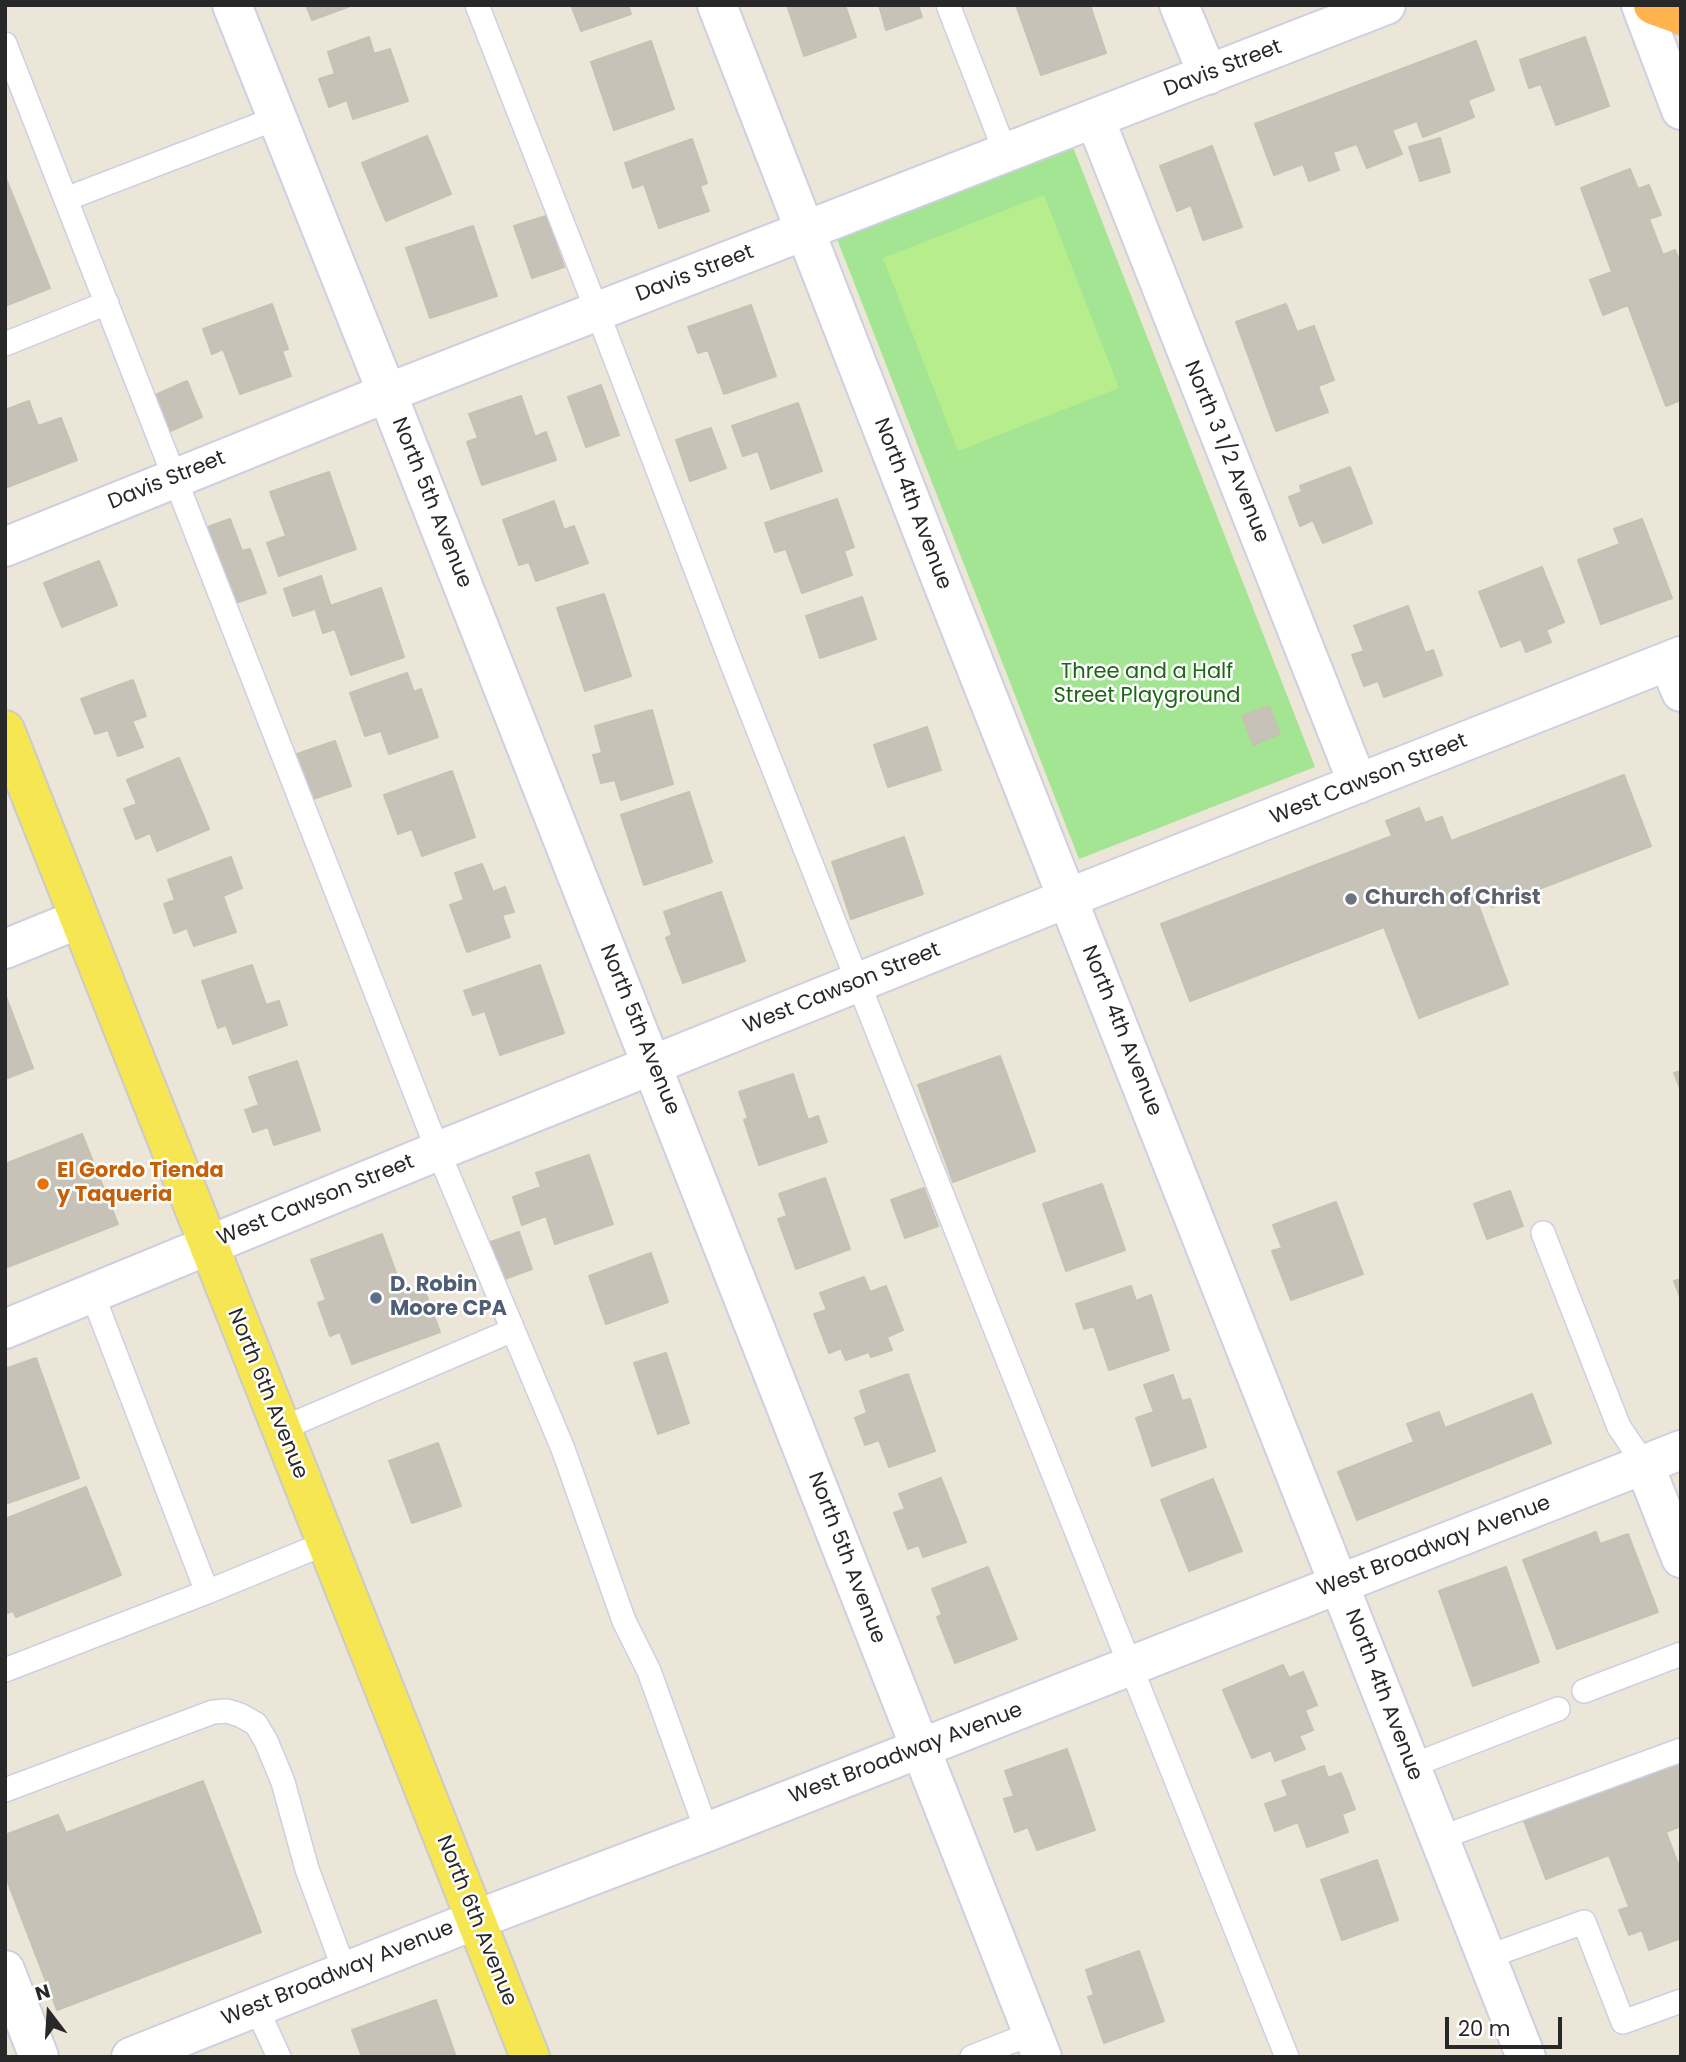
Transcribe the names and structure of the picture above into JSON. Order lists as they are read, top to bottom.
{
  "streets": {
    "main road": ["North 6th Avenue"],
    "street": [
      "Davis Street",
      "North 3 1/2 Avenue",
      "North 5th Avenue",
      "North 4th Avenue",
      "West Cawson Street",
      "West Broadway Avenue"
    ]
  },
  "crossings": [
    ["Davis Street", "North 3 1/2 Avenue"],
    ["Davis Street", "North 5th Avenue"],
    ["Davis Street", "North 4th Avenue"],
    ["North 3 1/2 Avenue", "West Cawson Street"],
    ["North 5th Avenue", "West Cawson Street"],
    ["North 5th Avenue", "West Broadway Avenue"],
    ["North 4th Avenue", "West Cawson Street"],
    ["North 4th Avenue", "West Broadway Avenue"],
    ["West Cawson Street", "North 6th Avenue"],
    ["North 6th Avenue", "West Broadway Avenue"]
  ],
  "parks": ["Three and a Half Street Playground"],
  "places": ["Church of Christ", "El Gordo Tienda y Taqueria", "D. Robin Moore CPA"],
  "scale_bar": "20 m",
  "north": "top"
}
